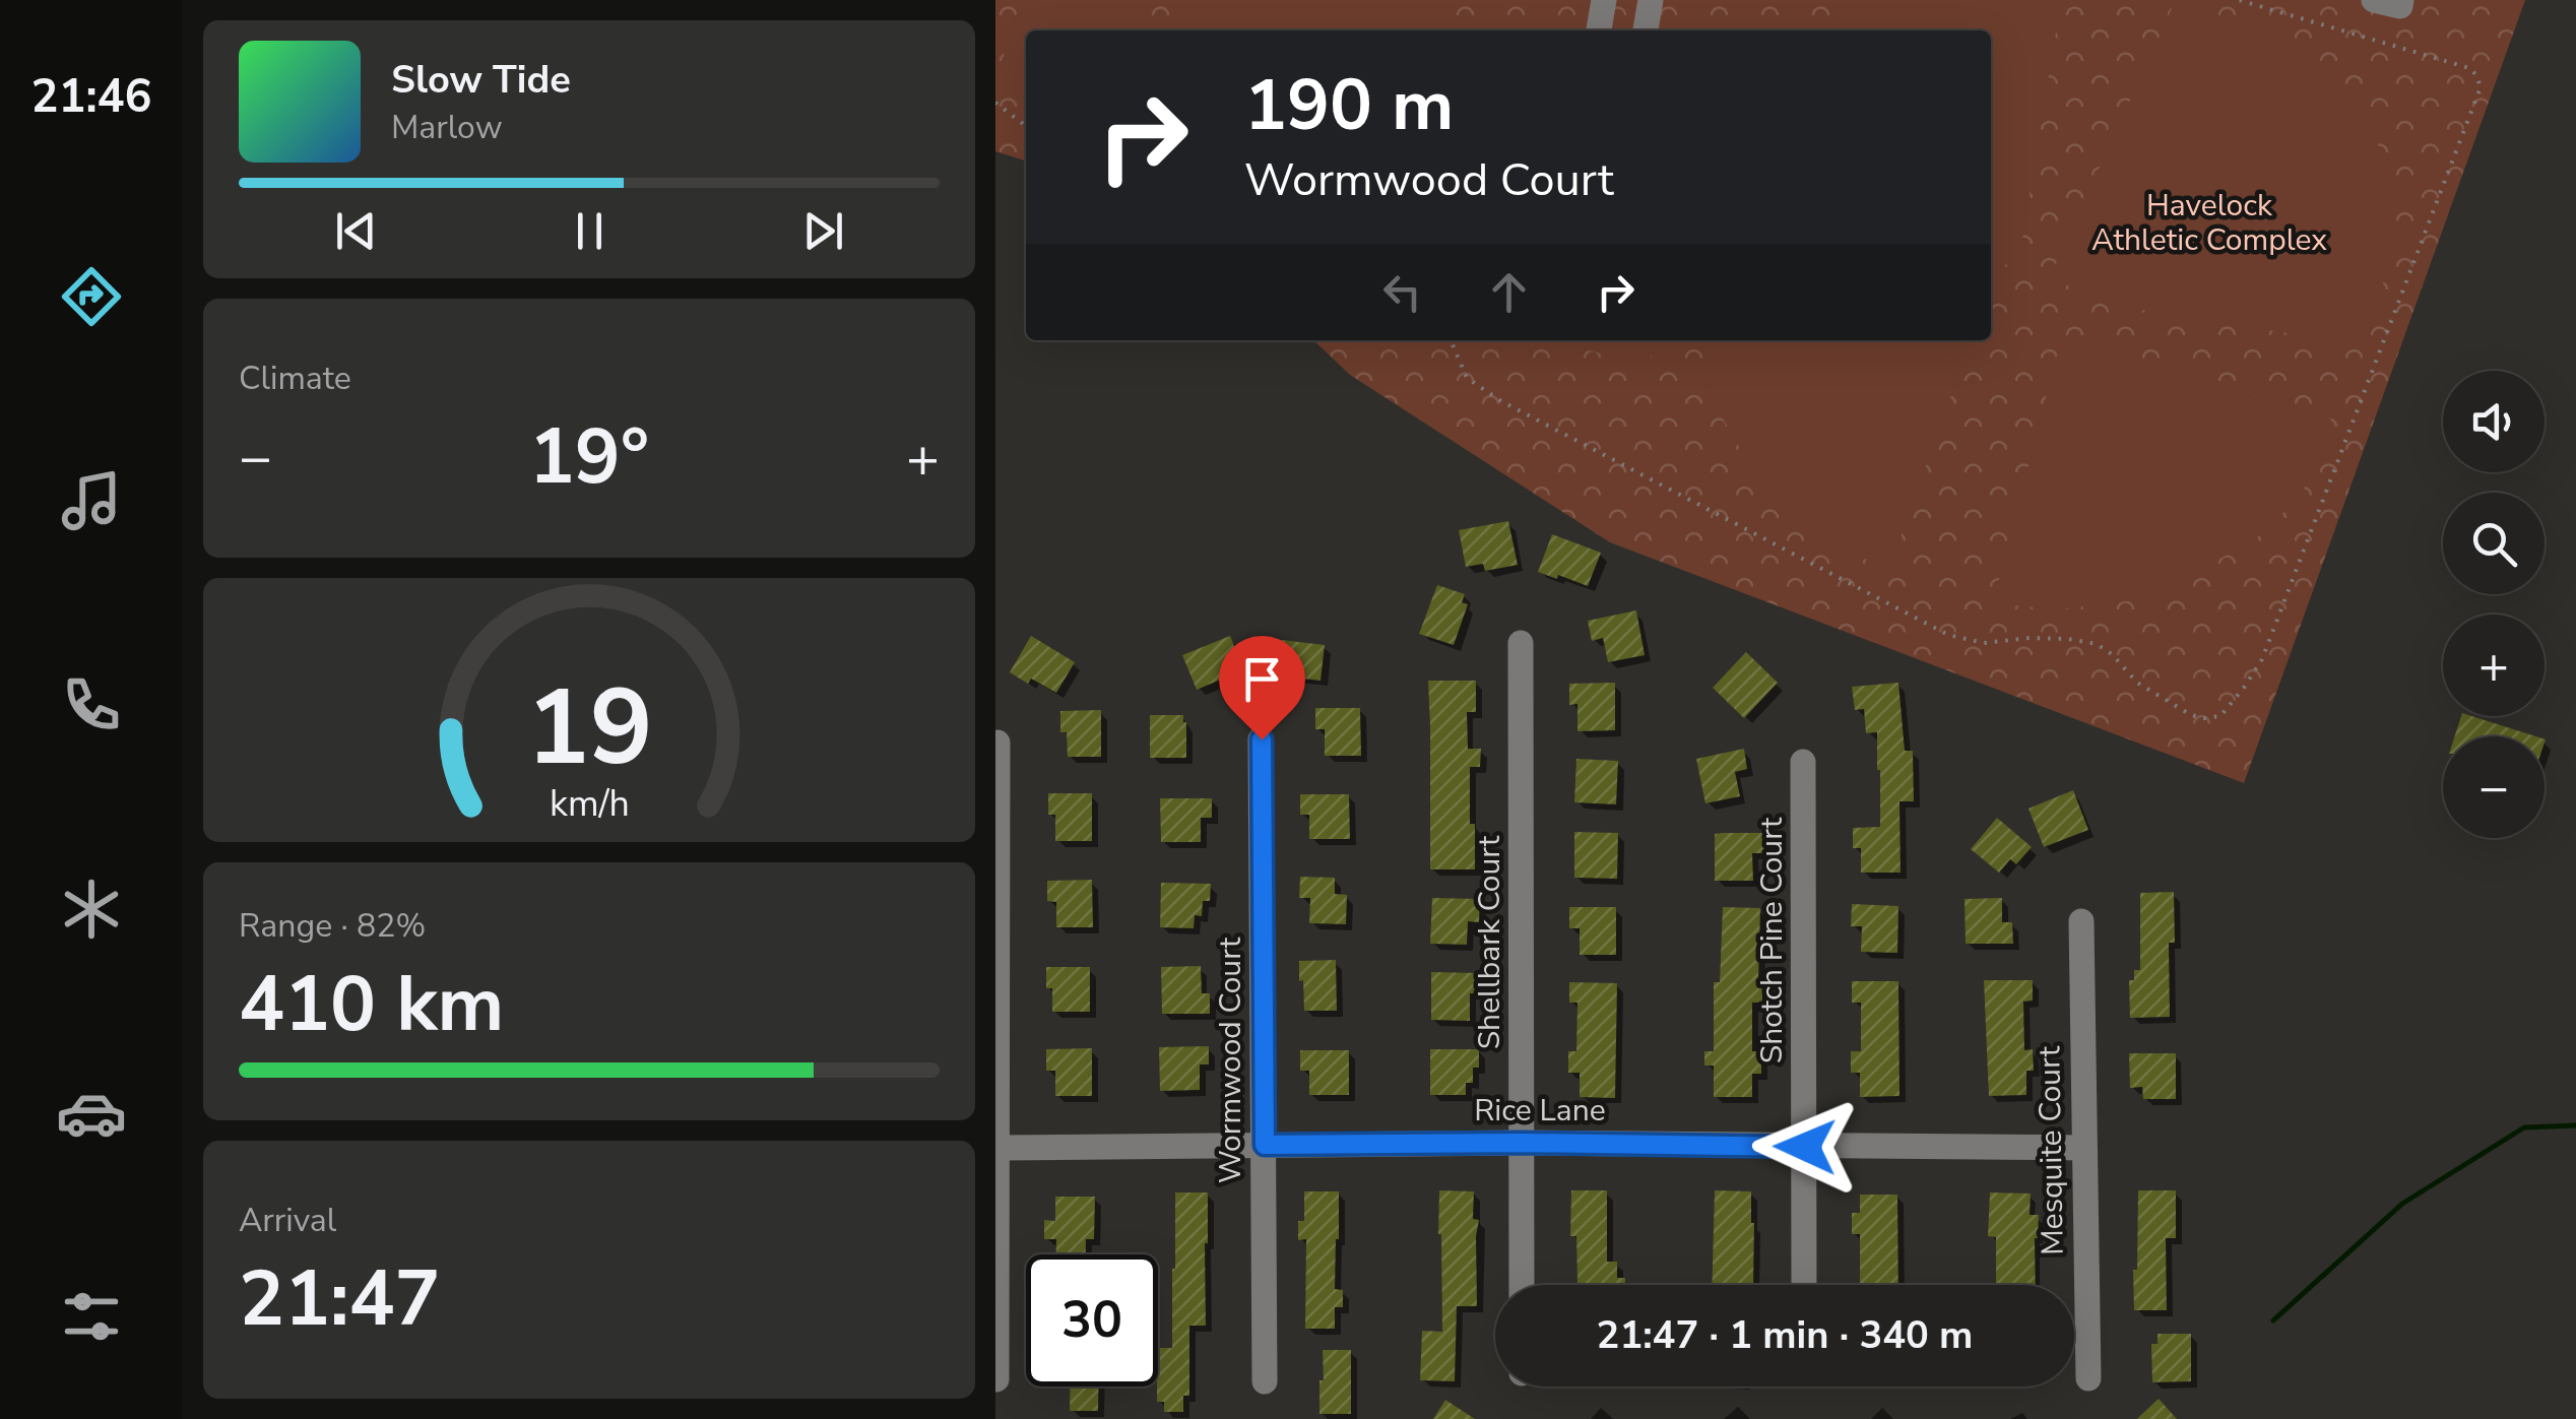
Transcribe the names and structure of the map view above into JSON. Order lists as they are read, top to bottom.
{
  "streets": {
    "street": [
      "Shotch Pine Court",
      "Shellbark Court",
      "Wormwood Court",
      "Rice Lane",
      "Mesquite Court"
    ]
  },
  "crossings": [
    ["Shotch Pine Court", "Rice Lane"],
    ["Shellbark Court", "Rice Lane"],
    ["Wormwood Court", "Rice Lane"],
    ["Rice Lane", "Mesquite Court"]
  ],
  "parks": ["Havelock Athletic Complex"],
  "page": {
    "tabs": "21:46",
    "turn": ["190 m", "Wormwood Court"],
    "song": ["Slow Tide", "Marlow"],
    "tile": [
      "Climate",
      ["Range · 82%", "410 km"],
      ["Arrival", "21:47"]
    ],
    "map_buttons": ["+", "−"],
    "heat": ["−", "19°", "+"],
    "limit": "30",
    "trip": "21:47 · 1 min · 340 m",
    "gauge": ["19", "km/h"]
  }
}
